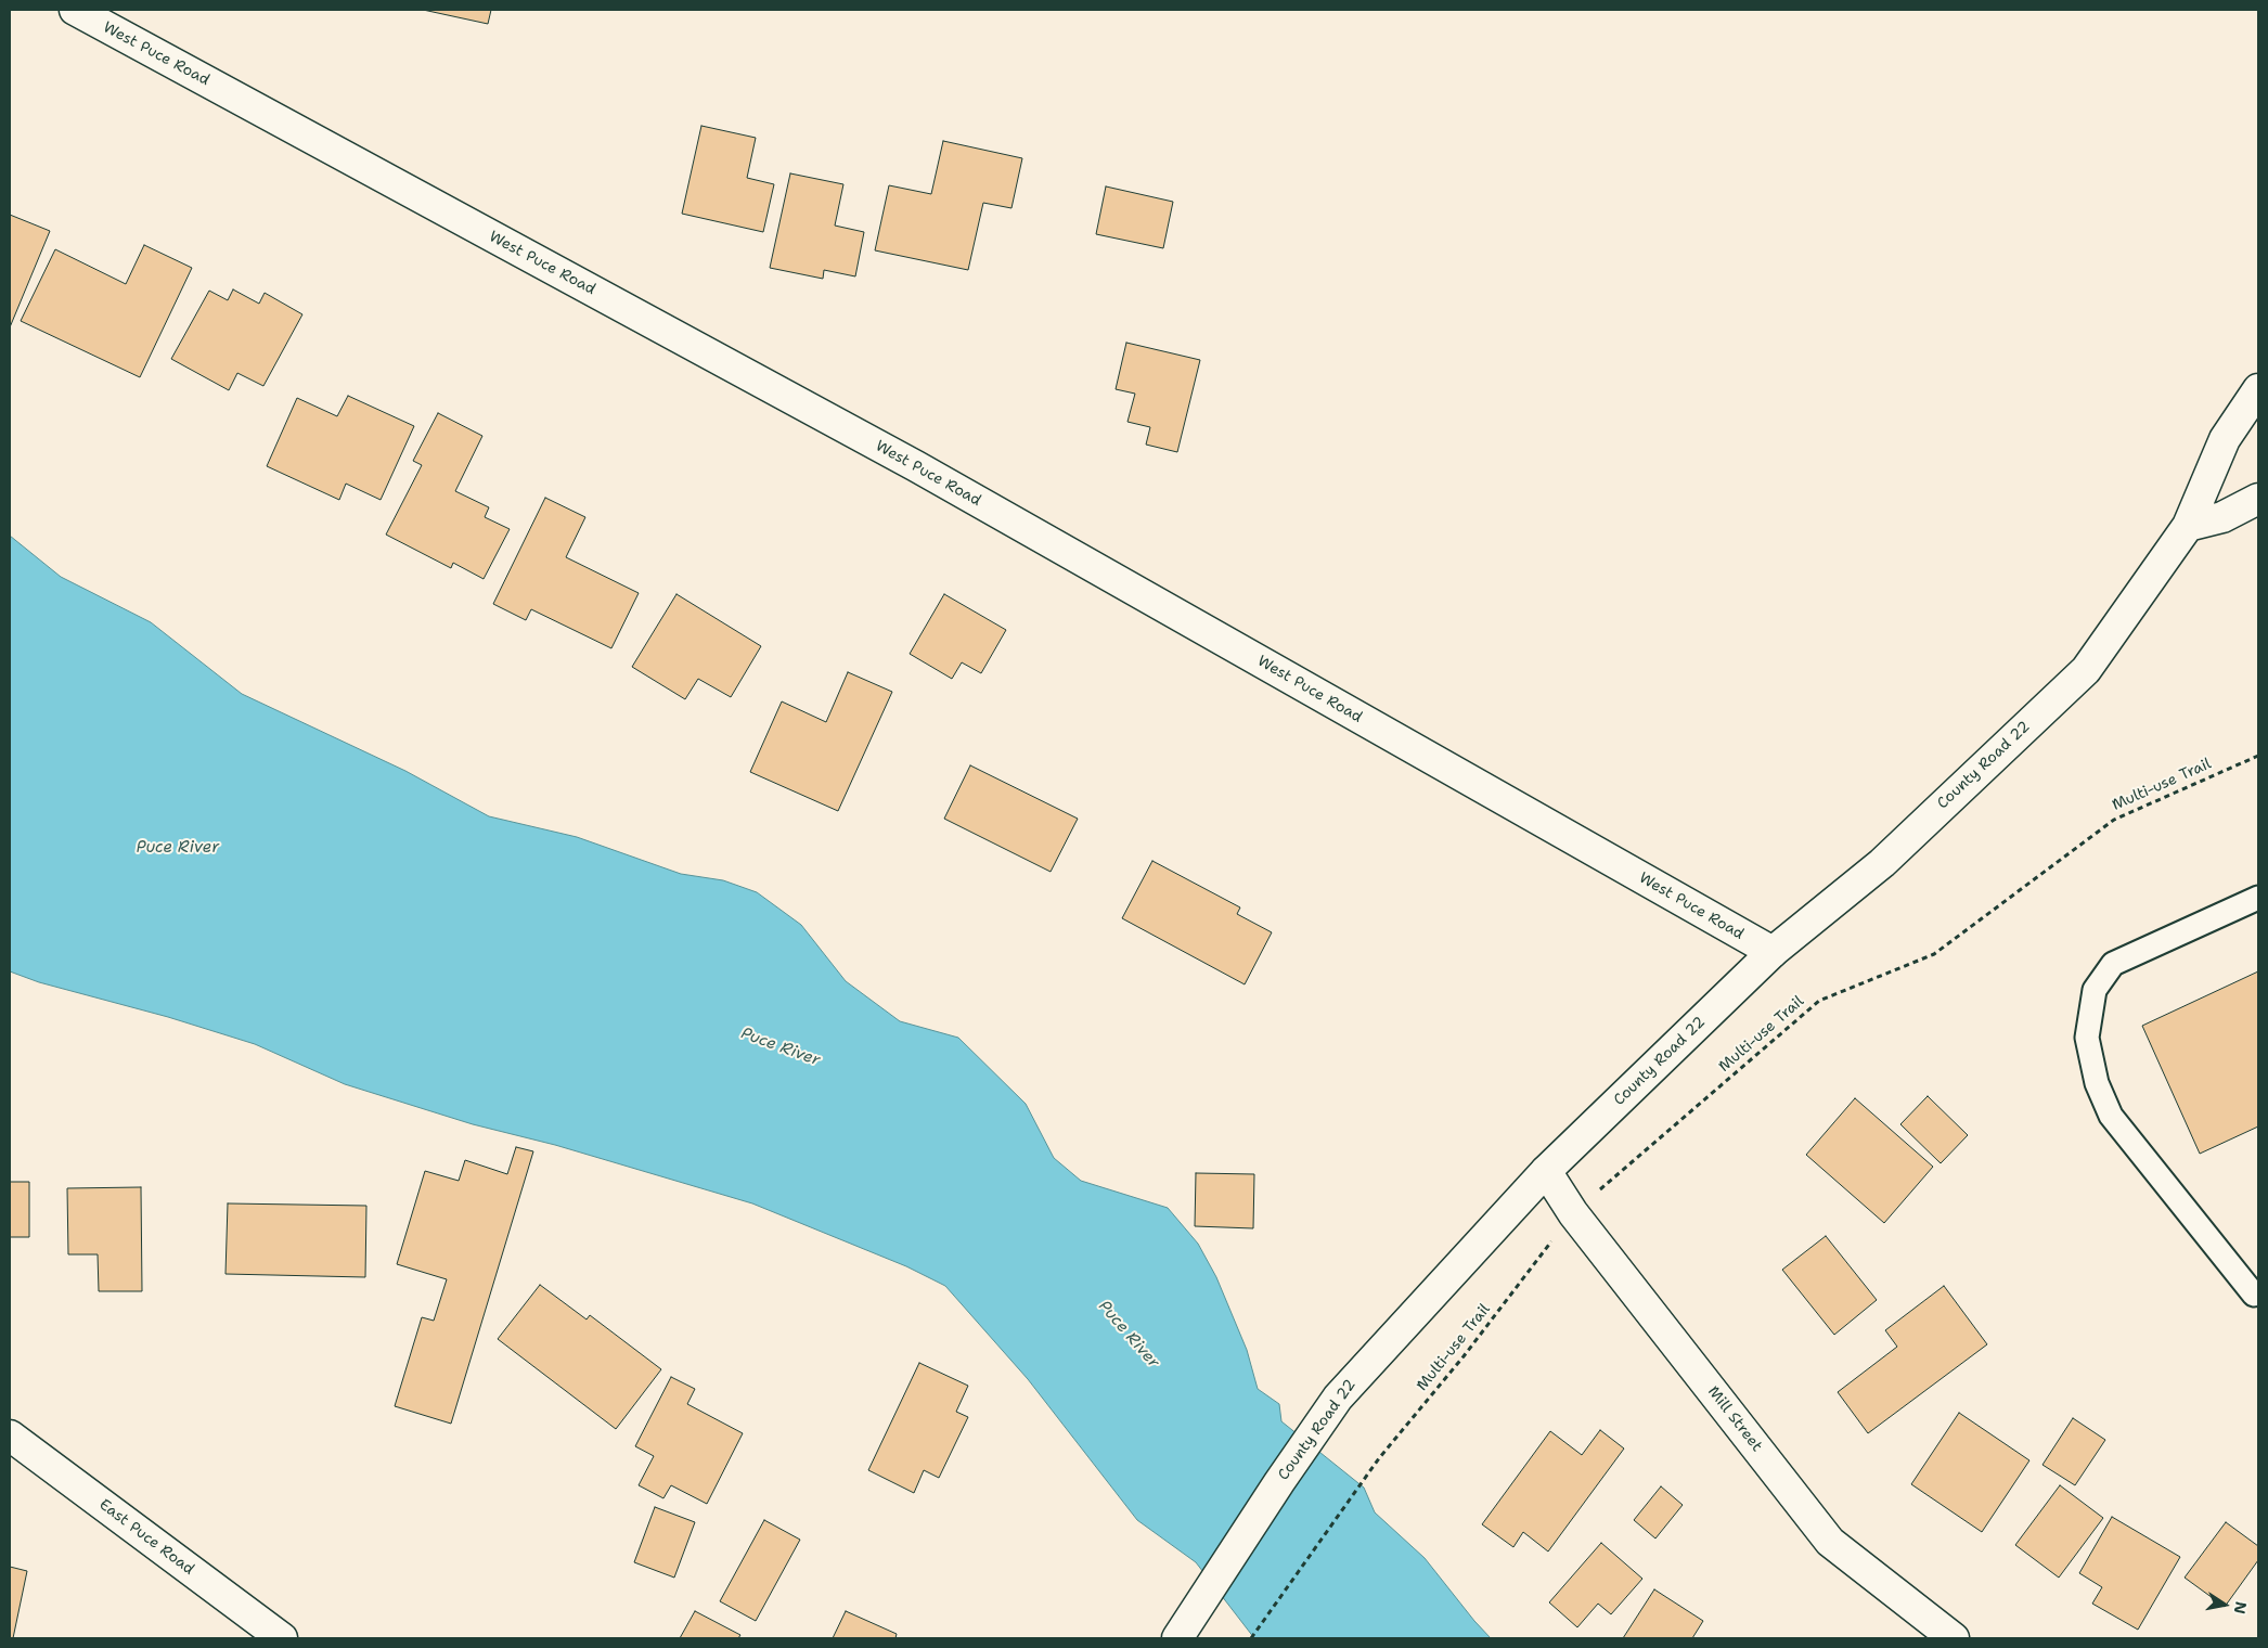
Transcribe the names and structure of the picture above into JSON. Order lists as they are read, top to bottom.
{
  "streets": {
    "street": [
      "West Puce Road",
      "County Road 22",
      "Mill Street",
      "East Puce Road"
    ],
    "path": ["Multi-use Trail"]
  },
  "crossings": [
    ["West Puce Road", "County Road 22"],
    ["County Road 22", "Mill Street"],
    ["Multi-use Trail", "Mill Street"]
  ],
  "water": ["Puce River"],
  "north": "right"
}
